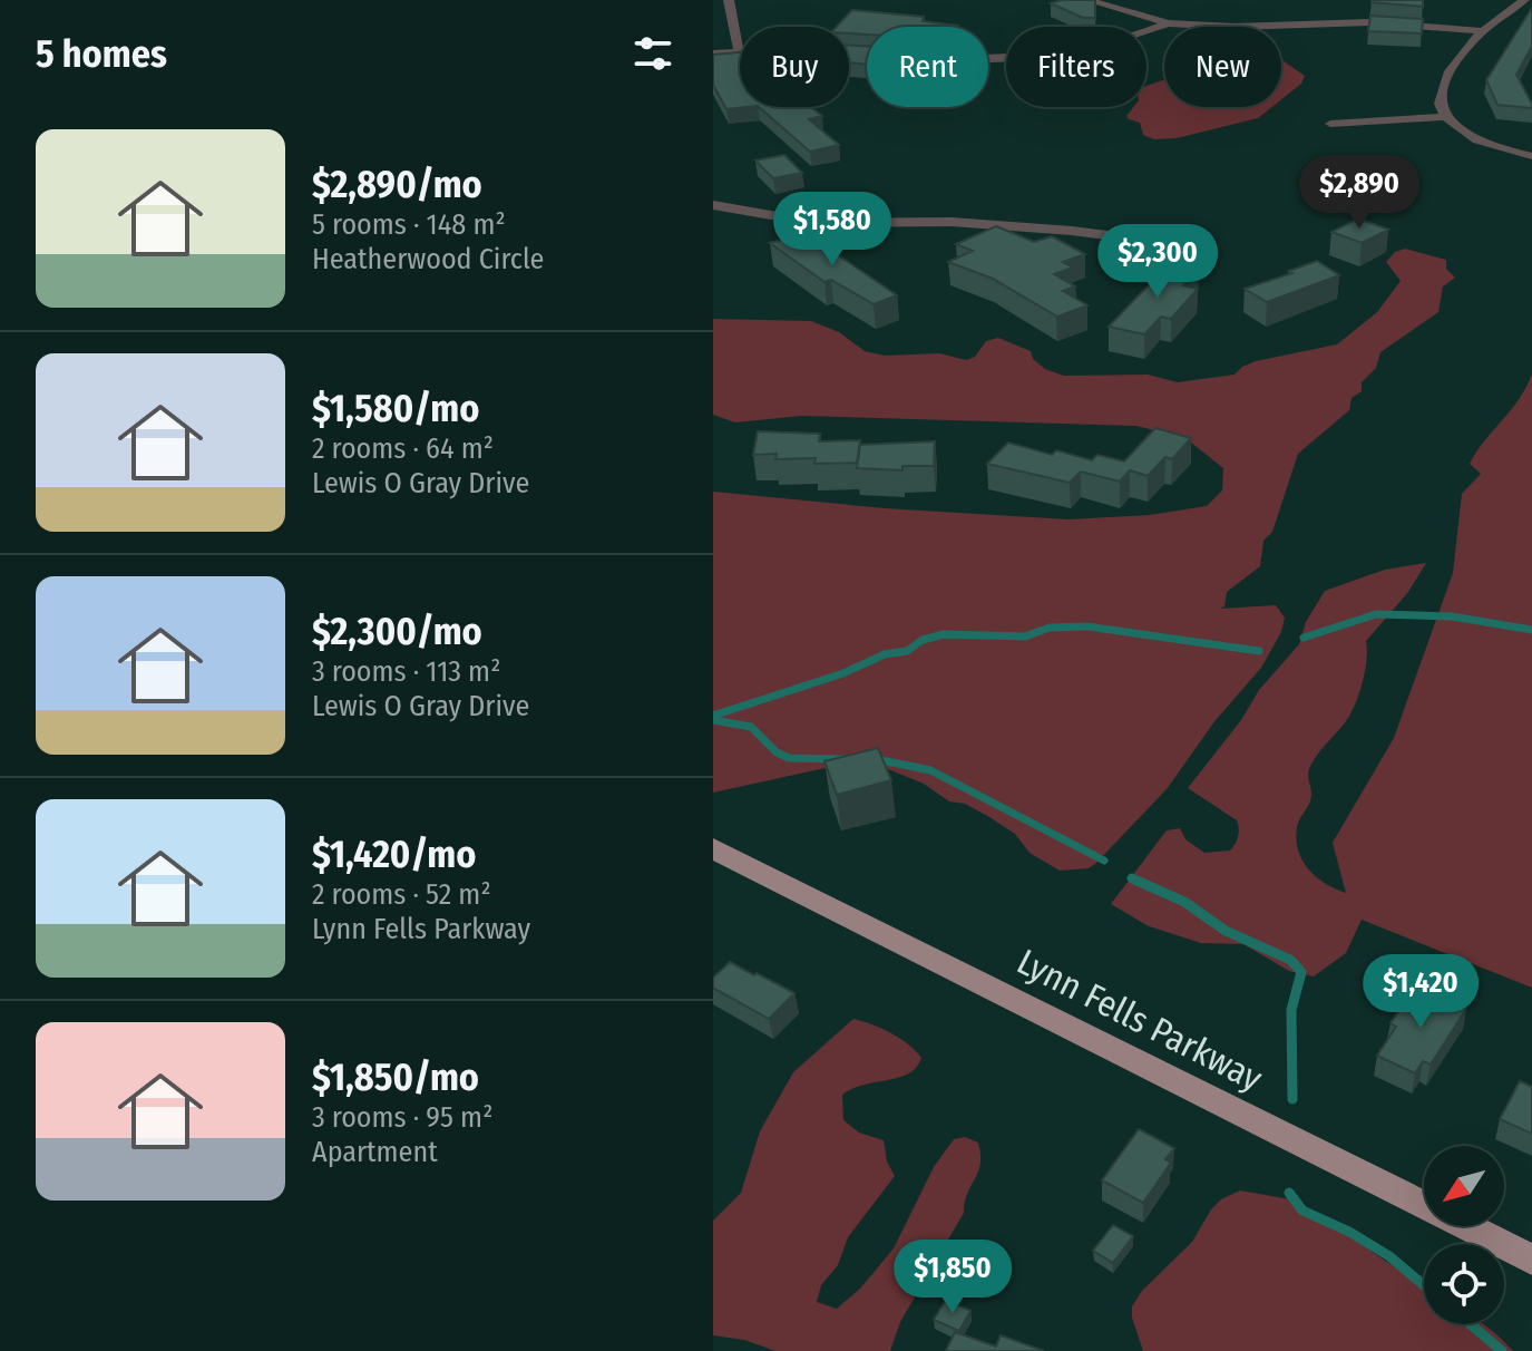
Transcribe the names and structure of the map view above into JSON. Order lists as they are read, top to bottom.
{
  "streets": {
    "main road": ["Lynn Fells Parkway"]
  },
  "north": "bottom left",
  "page": {
    "heading": "5 homes",
    "chip": [
      "Buy",
      "Rent",
      "Filters",
      "New"
    ],
    "list": [
      {
        "name": "$2,890/mo",
        "note": "5 rooms · 148 m² · Heatherwood Circle"
      },
      {
        "name": "$1,580/mo",
        "note": "2 rooms · 64 m² · Lewis O Gray Drive"
      },
      {
        "name": "$2,300/mo",
        "note": "3 rooms · 113 m² · Lewis O Gray Drive"
      },
      {
        "name": "$1,420/mo",
        "note": "2 rooms · 52 m² · Lynn Fells Parkway"
      },
      {
        "name": "$1,850/mo",
        "note": "3 rooms · 95 m² · Apartment"
      }
    ],
    "price": [
      "$2,890",
      "$1,580",
      "$2,300",
      "$1,420",
      "$1,850"
    ]
  }
}
